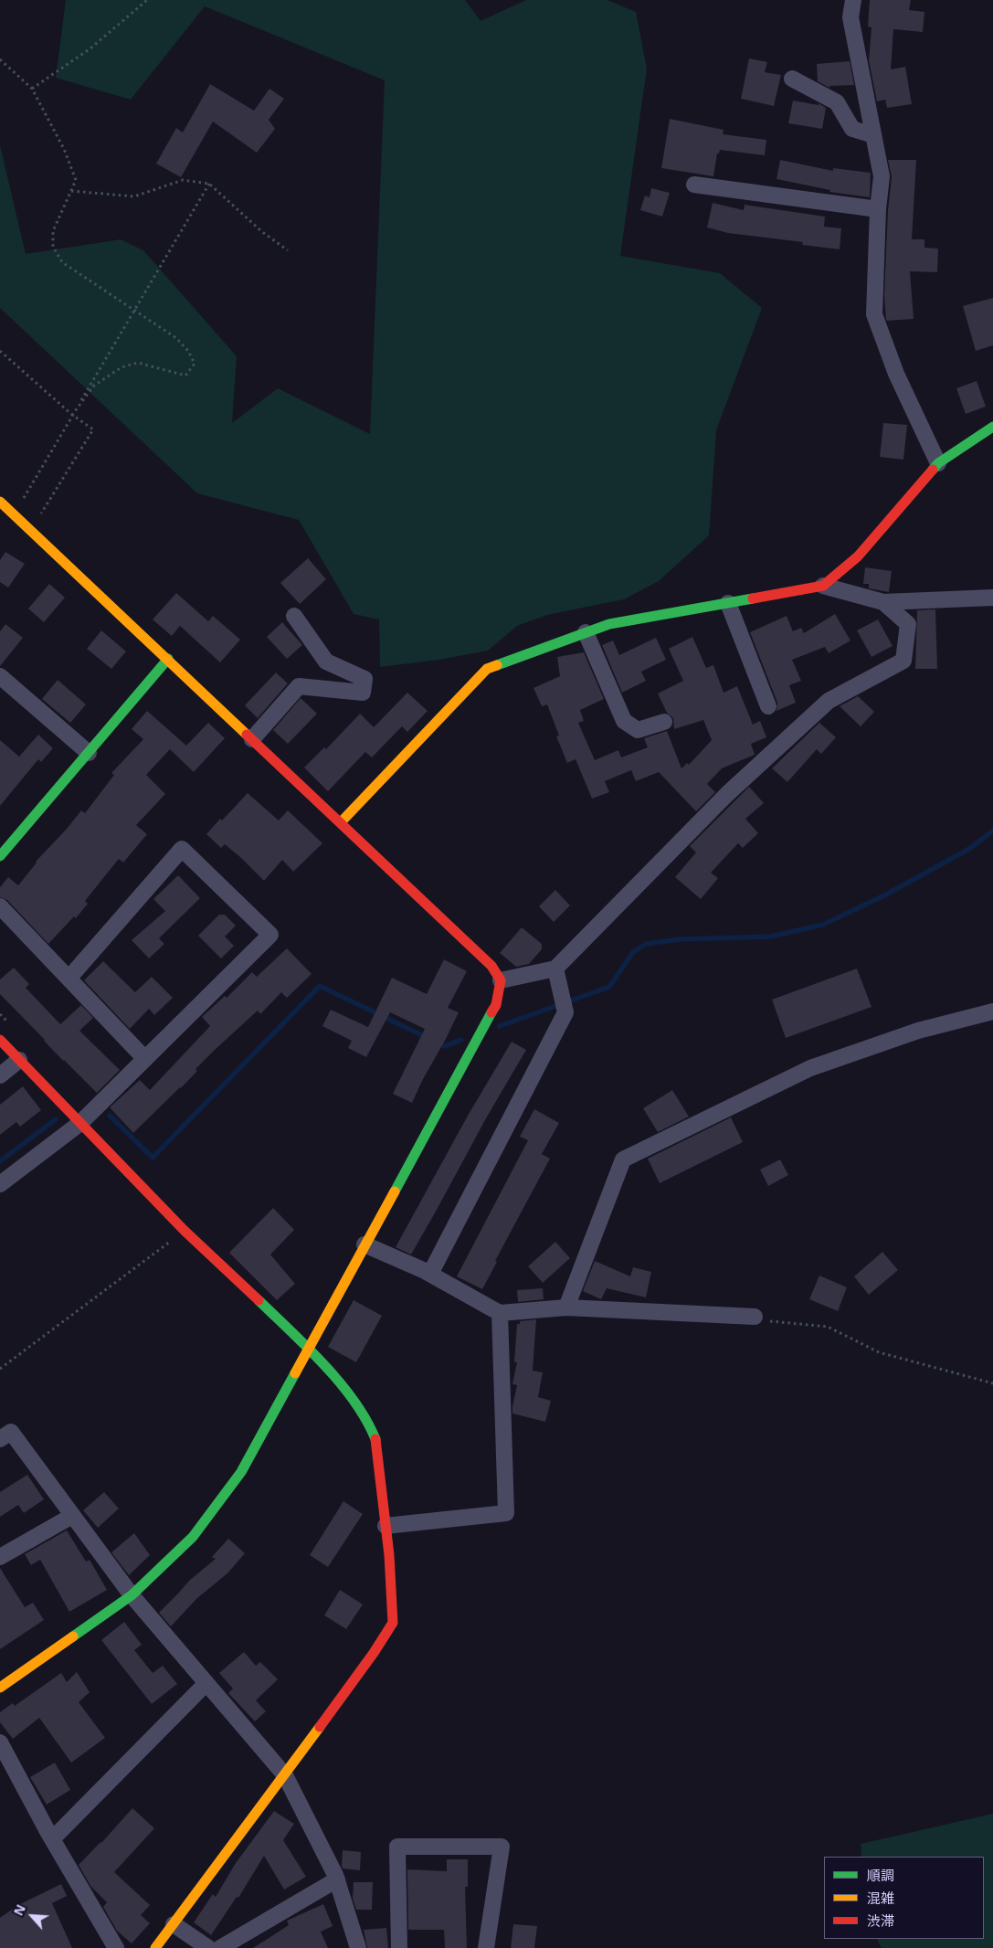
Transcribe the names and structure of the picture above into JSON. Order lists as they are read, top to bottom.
{
  "legend": ["順調", "混雑", "渋滞"],
  "north": "top left"
}
